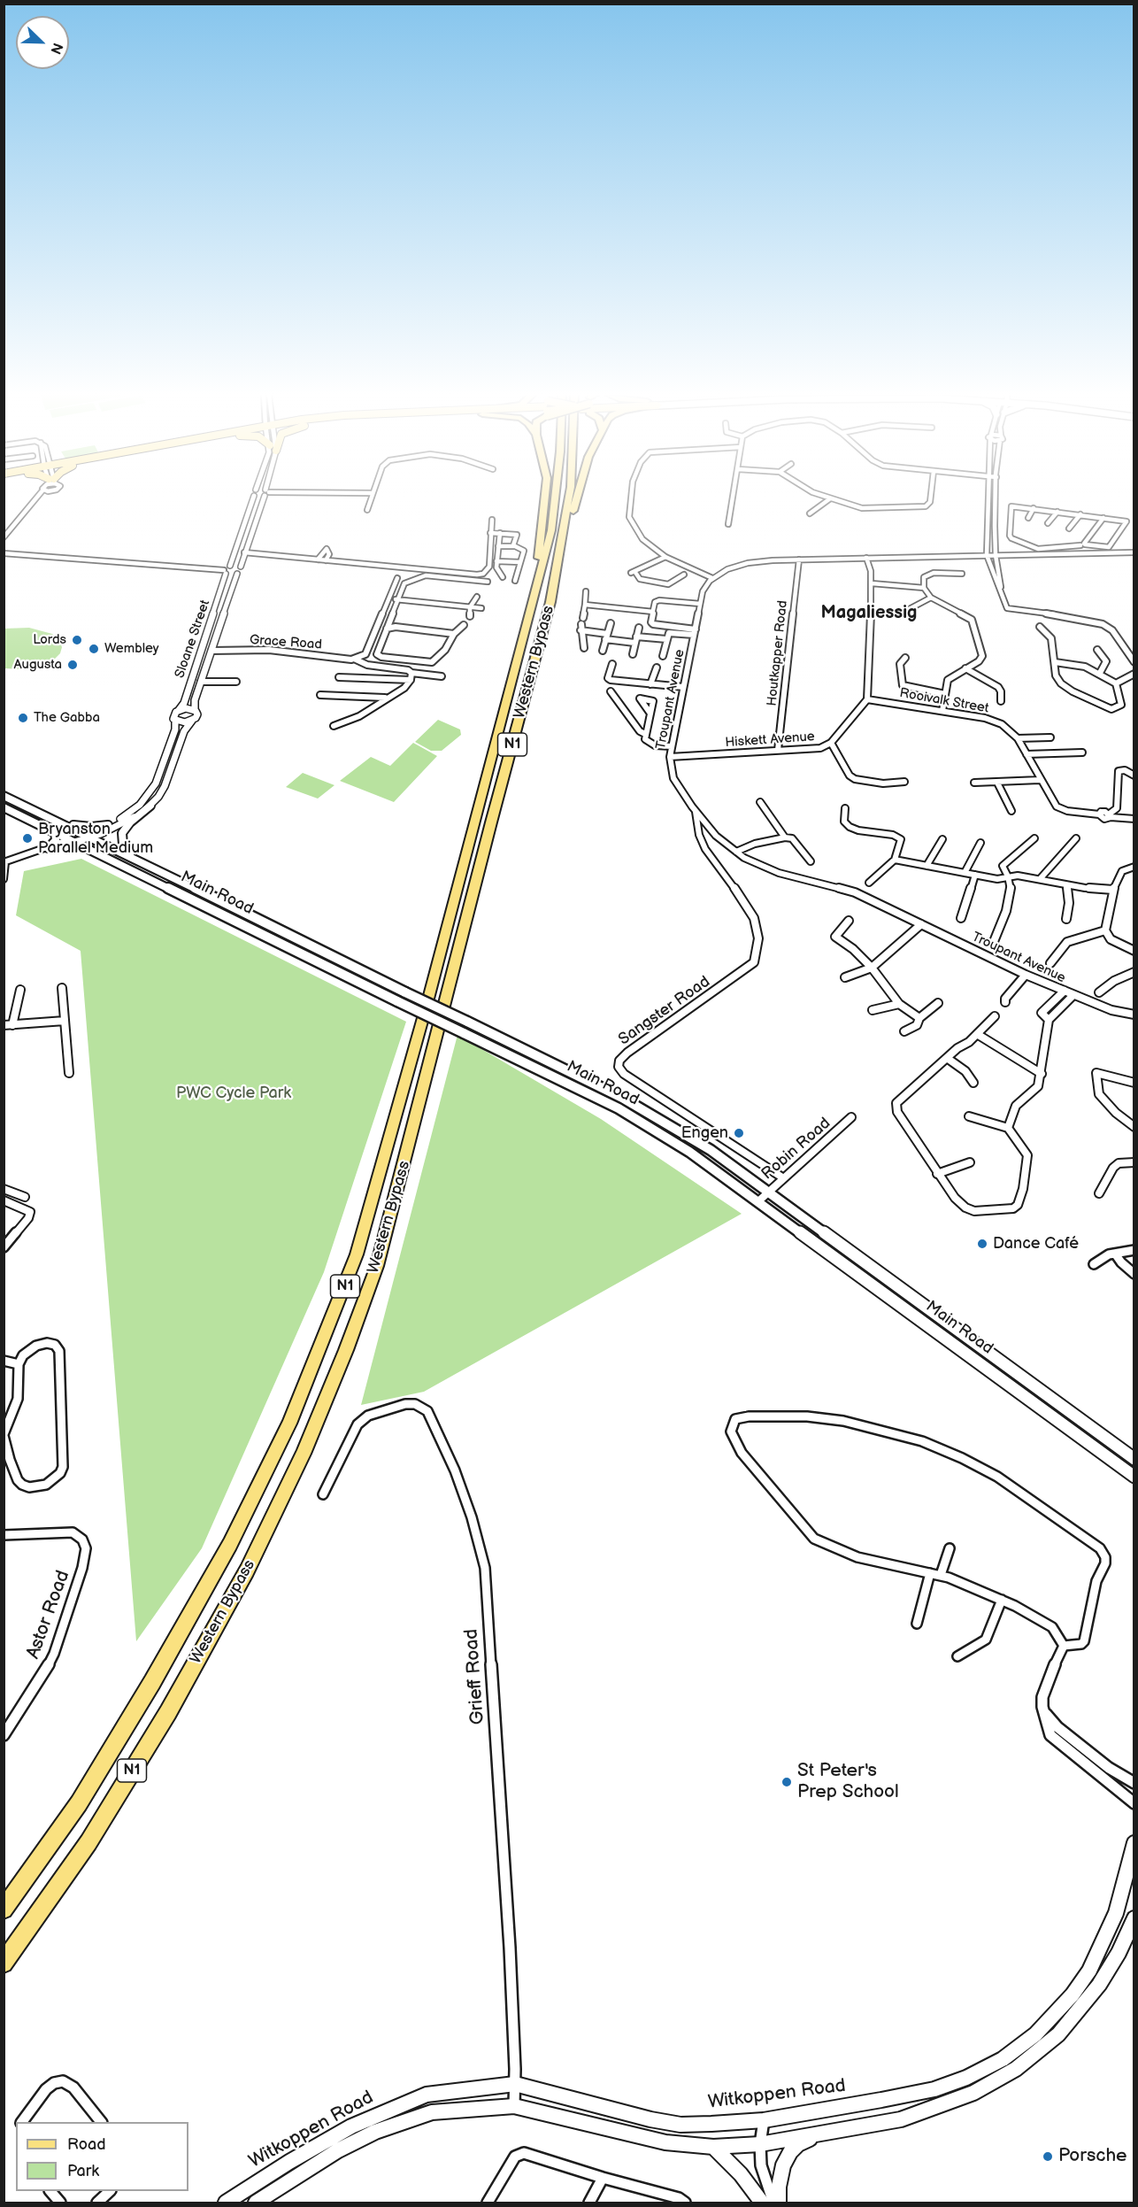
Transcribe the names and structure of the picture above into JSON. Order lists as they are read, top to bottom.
{
  "streets": {
    "highway": ["Western Bypass", "N1"],
    "main road": ["Main Road", "Witkoppen Road"],
    "street": [
      "Sloane Street",
      "Grace Road",
      "Houtkapper Road",
      "Troupant Avenue",
      "Rooivalk Street",
      "Hiskett Avenue",
      "Sangster Road",
      "Robin Road",
      "Astor Road",
      "Grieff Road"
    ]
  },
  "crossings": [
    ["Sloane Street", "Grace Road"],
    ["Houtkapper Road", "Hiskett Avenue"],
    ["Troupant Avenue", "Hiskett Avenue"],
    ["Troupant Avenue", "Sangster Road"],
    ["Rooivalk Street", "Hiskett Avenue"],
    ["Main Road", "Robin Road"],
    ["Sangster Road", "Robin Road"],
    ["Grieff Road", "Witkoppen Road"]
  ],
  "districts": ["Magaliessig"],
  "parks": ["PWC Cycle Park"],
  "places": [
    "Lords",
    "Wembley",
    "Augusta",
    "The Gabba",
    "Bryanston Parallel Medium",
    "Engen",
    "Dance Café",
    "St Peter's Prep School",
    "Porsche"
  ],
  "legend": ["Road", "Park"],
  "north": "bottom right"
}
